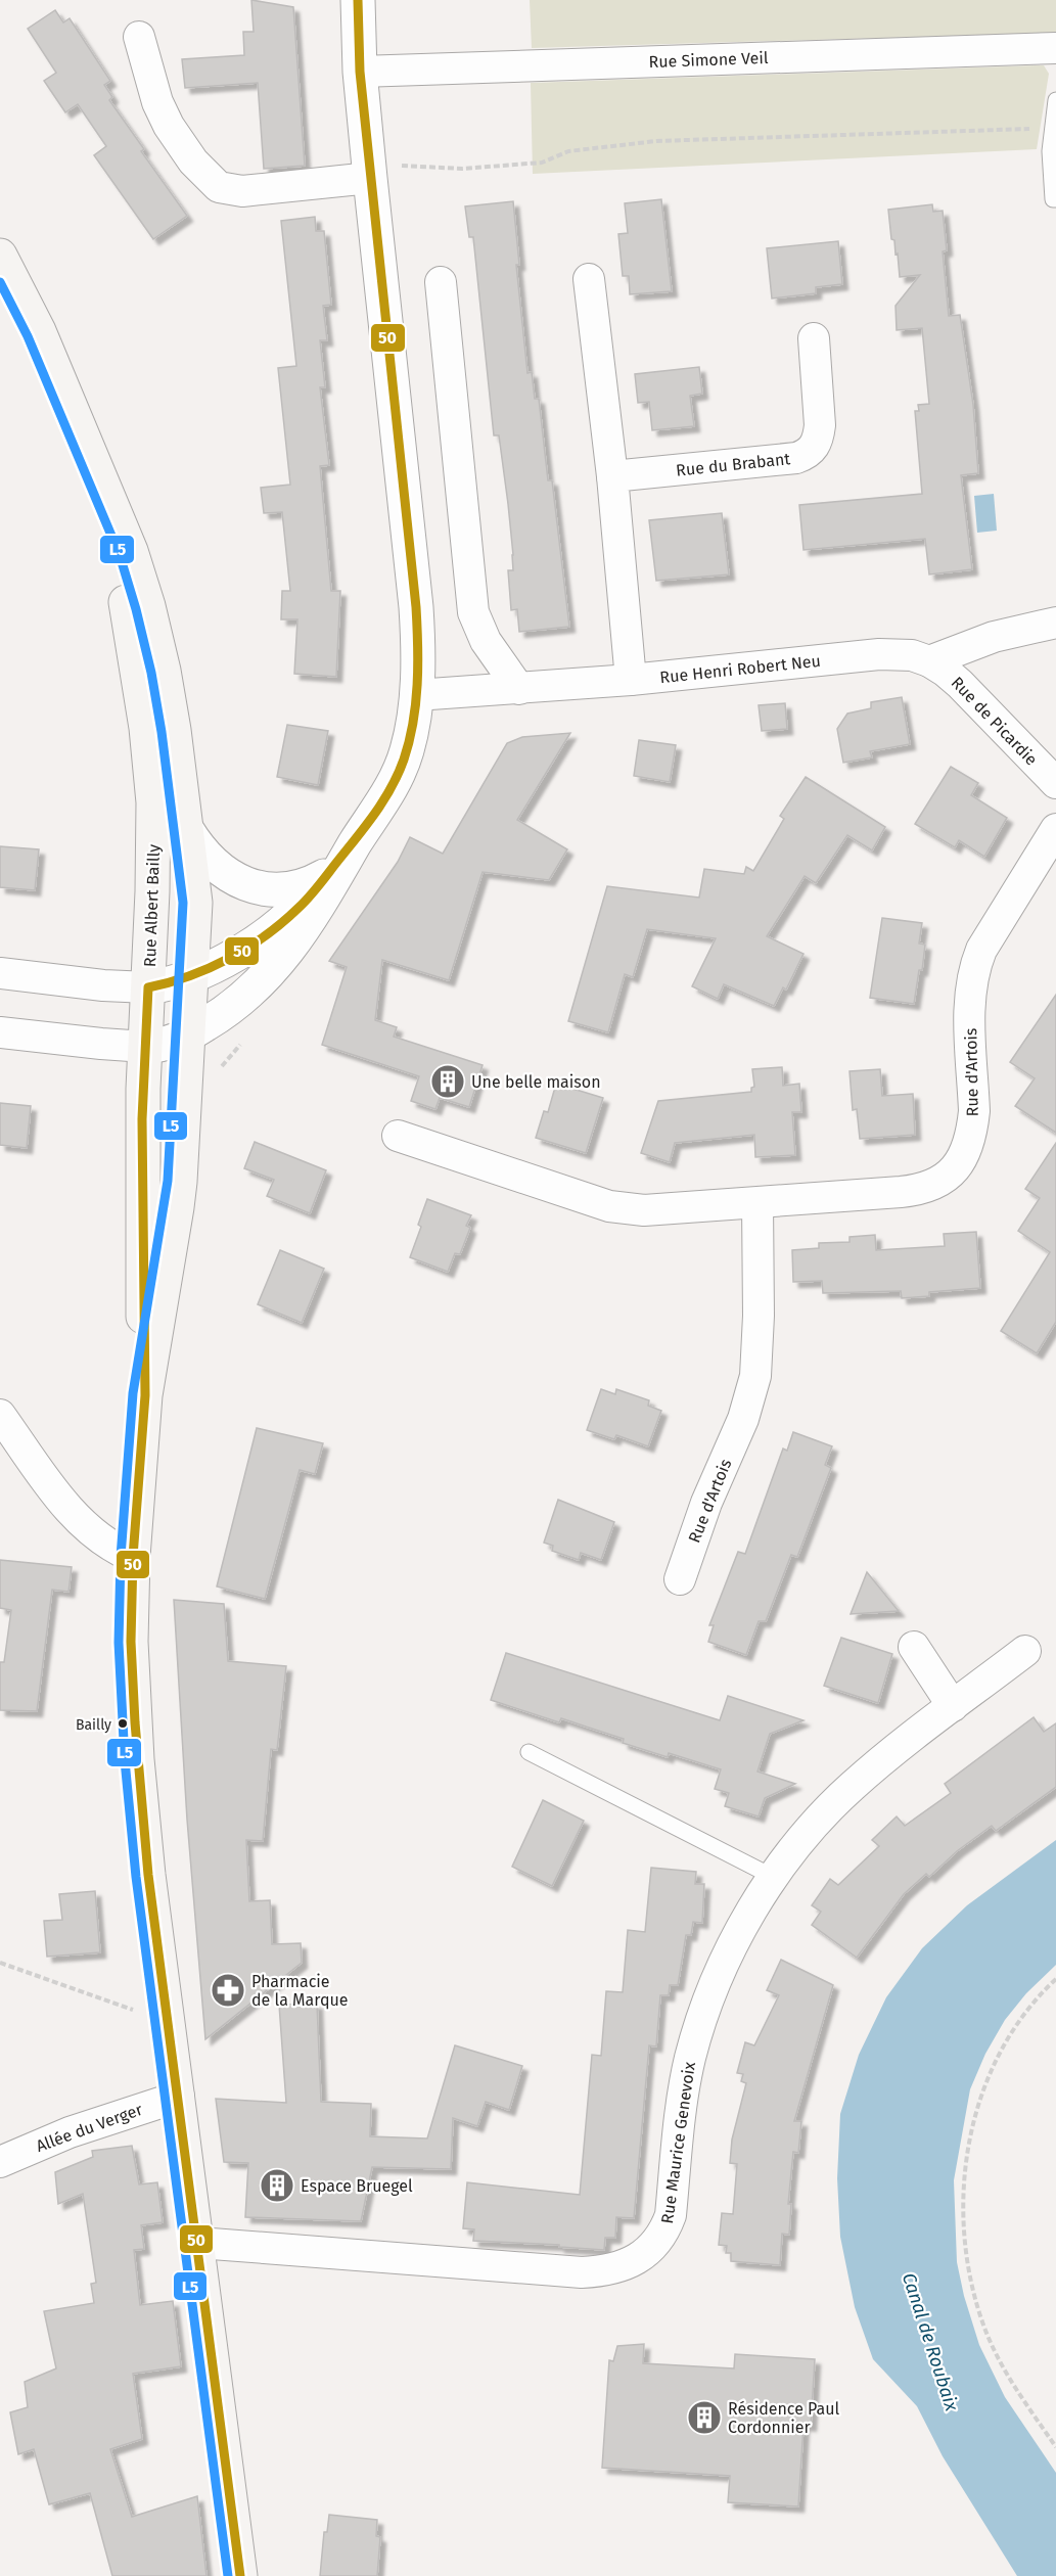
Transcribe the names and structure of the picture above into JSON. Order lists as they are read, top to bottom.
{
  "streets": {
    "main road": ["Rue Albert Bailly"],
    "street": [
      "Rue Simone Veil",
      "Rue du Brabant",
      "Rue Henri Robert Neu",
      "Rue de Picardie",
      "Rue d'Artois",
      "Allée du Verger",
      "Rue Maurice Genevoix"
    ]
  },
  "crossings": [
    ["Rue Henri Robert Neu", "Rue de Picardie"],
    ["Rue Albert Bailly", "Allée du Verger"],
    ["Rue Albert Bailly", "Rue Maurice Genevoix"]
  ],
  "water": ["Canal de Roubaix"],
  "places": {
    "building": ["Une belle maison", "Espace Bruegel", "Résidence Paul Cordonnier"],
    "other": ["Bailly"],
    "pharmacy": ["Pharmacie de la Marque"]
  },
  "lines": ["transit line 50", "transit line L5"]
}
